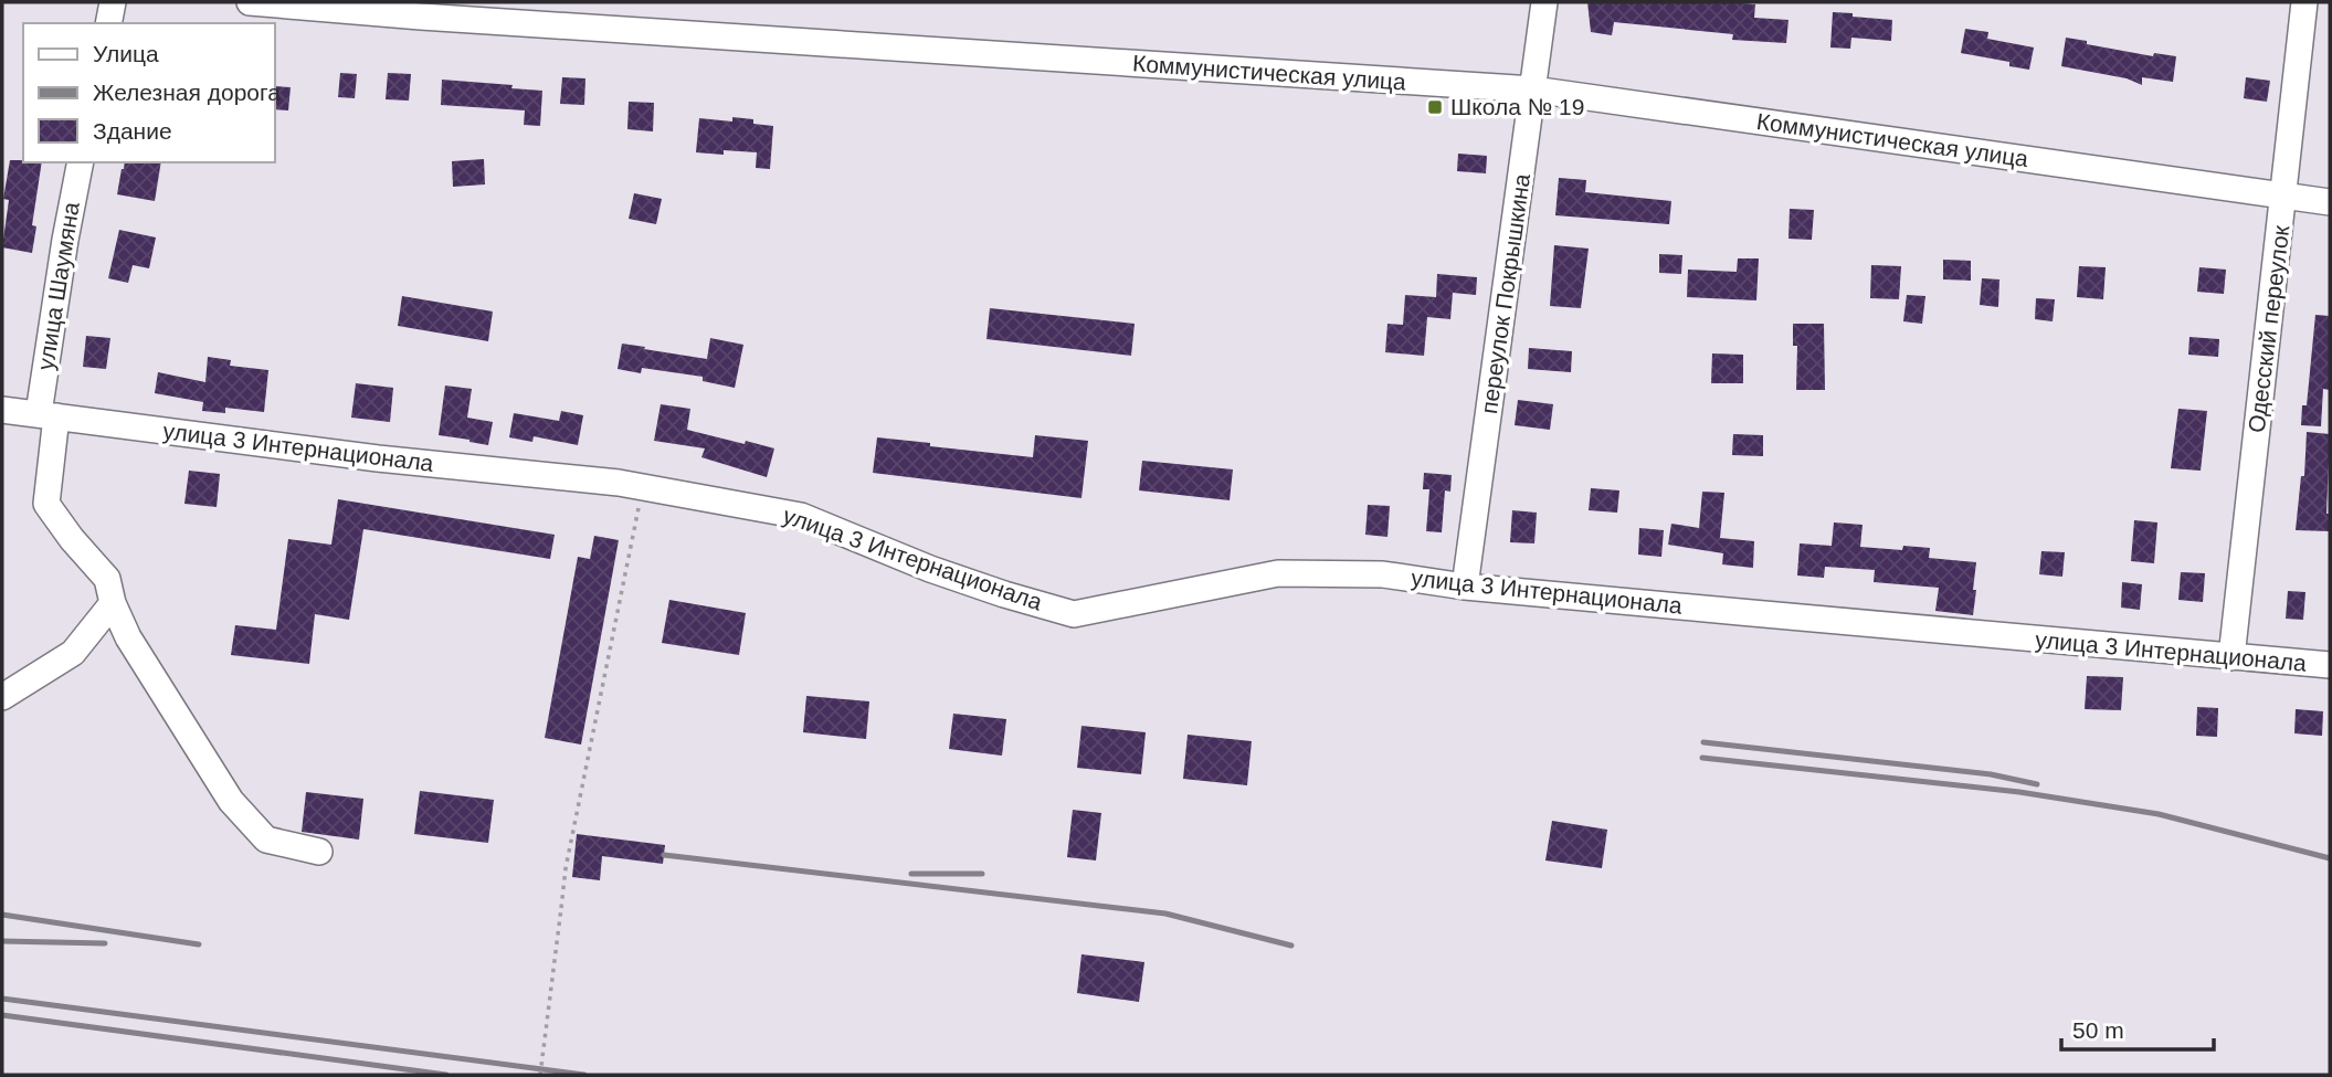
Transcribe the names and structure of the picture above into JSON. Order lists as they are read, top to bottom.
{
  "streets": {
    "street": [
      "Коммунистическая улица",
      "улица Шаумяна",
      "переулок Покрышкина",
      "Одесский переулок",
      "улица 3 Интернационала"
    ]
  },
  "crossings": [
    ["Коммунистическая улица", "переулок Покрышкина"],
    ["Коммунистическая улица", "Одесский переулок"],
    ["улица Шаумяна", "улица 3 Интернационала"],
    ["переулок Покрышкина", "улица 3 Интернационала"],
    ["Одесский переулок", "улица 3 Интернационала"]
  ],
  "places": {
    "transit": ["Школа № 19"]
  },
  "legend": ["Улица", "Железная дорога", "Здание"],
  "scale_bar": "50 m"
}
